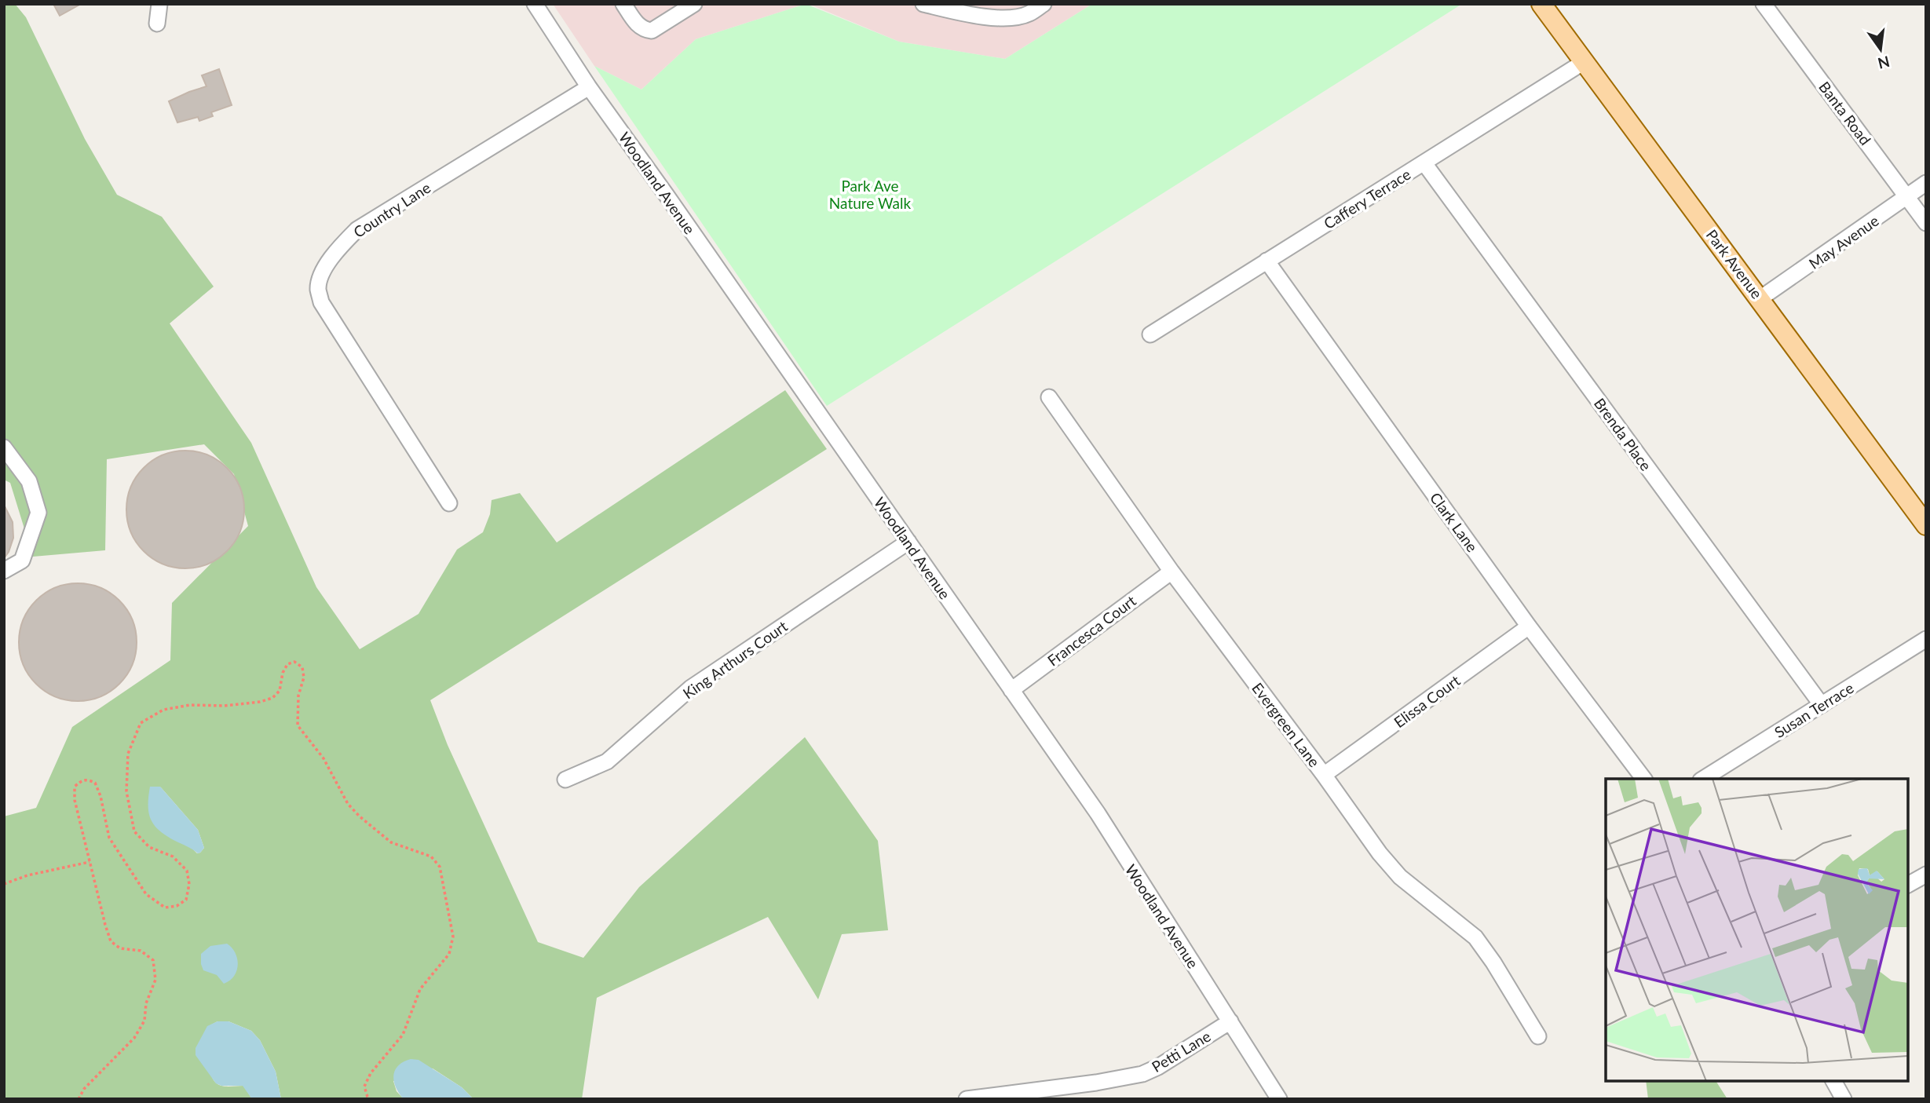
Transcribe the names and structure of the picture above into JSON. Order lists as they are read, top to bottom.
{
  "streets": {
    "main road": ["Park Avenue"],
    "street": [
      "Banta Road",
      "Woodland Avenue",
      "Caffery Terrace",
      "Country Lane",
      "May Avenue",
      "Brenda Place",
      "Clark Lane",
      "Francesca Court",
      "King Arthurs Court",
      "Elissa Court",
      "Susan Terrace",
      "Evergreen Lane",
      "Petti Lane"
    ]
  },
  "crossings": [
    ["Banta Road", "May Avenue"],
    ["Woodland Avenue", "Country Lane"],
    ["Woodland Avenue", "Francesca Court"],
    ["Woodland Avenue", "King Arthurs Court"],
    ["Woodland Avenue", "Petti Lane"],
    ["Caffery Terrace", "Park Avenue"],
    ["Caffery Terrace", "Brenda Place"],
    ["Caffery Terrace", "Clark Lane"],
    ["May Avenue", "Park Avenue"],
    ["Brenda Place", "Susan Terrace"],
    ["Clark Lane", "Elissa Court"],
    ["Francesca Court", "Evergreen Lane"],
    ["Elissa Court", "Evergreen Lane"]
  ],
  "parks": ["Park Ave Nature Walk"],
  "north": "bottom"
}
